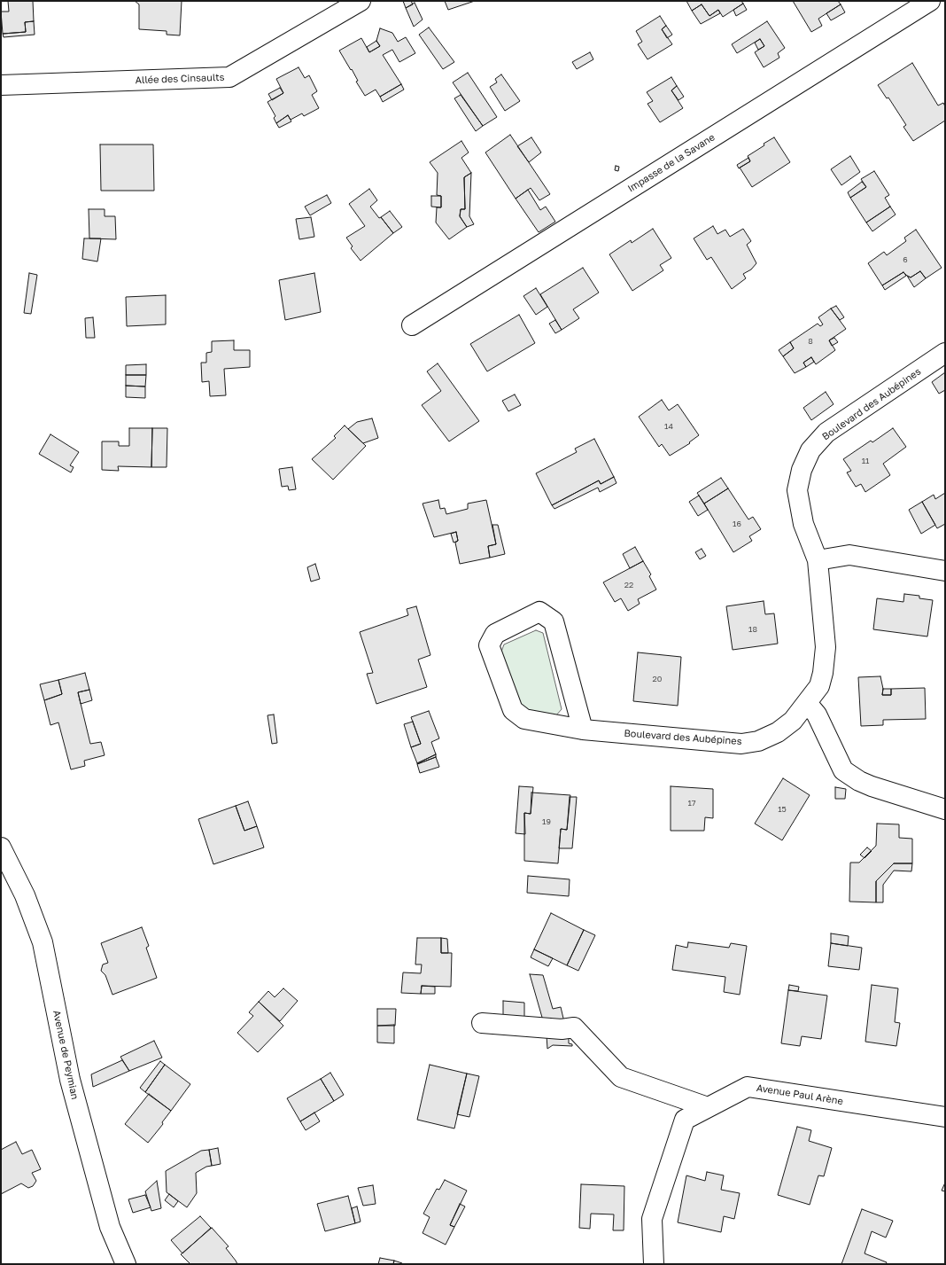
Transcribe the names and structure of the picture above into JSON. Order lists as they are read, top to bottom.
{
  "streets": {
    "street": [
      "Allée des Cinsaults",
      "Impasse de la Savane",
      "Boulevard des Aubépines",
      "Avenue de Peymian",
      "Avenue Paul Arène"
    ]
  },
  "house_numbers": [
    "6",
    "8",
    "14",
    "11",
    "16",
    "22",
    "18",
    "20",
    "17",
    "15",
    "19"
  ]
}
